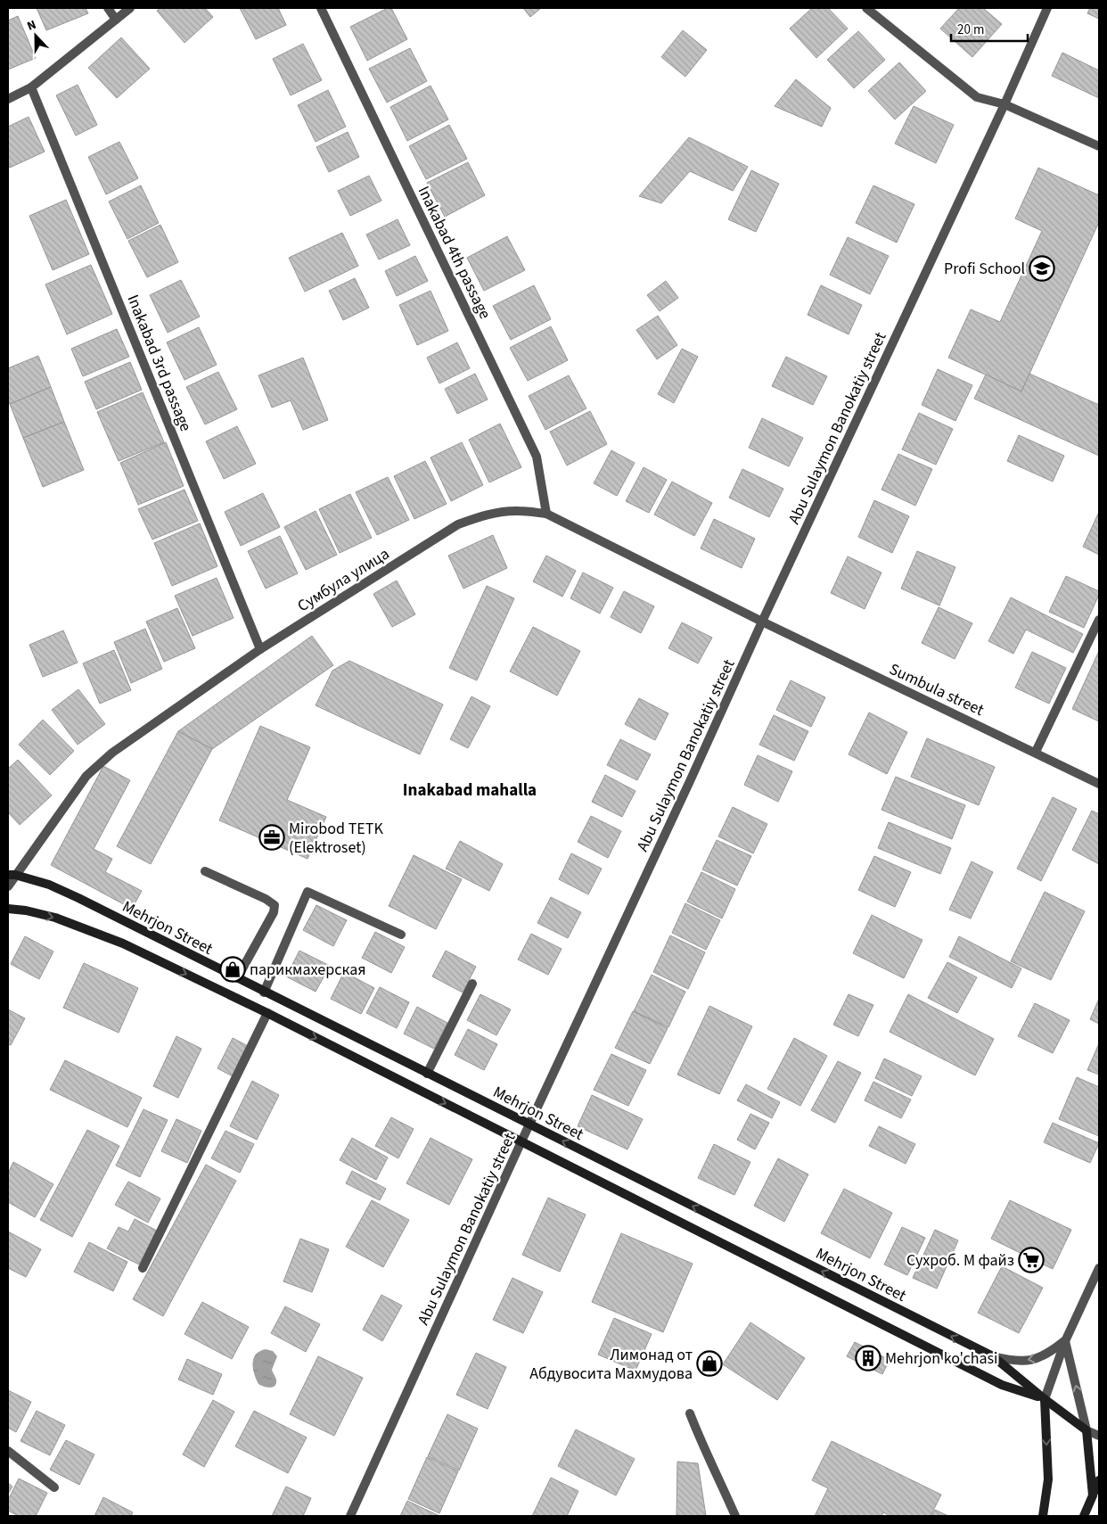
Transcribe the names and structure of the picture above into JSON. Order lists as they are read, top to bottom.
{
  "streets": {
    "main road": ["Mehrjon Street"],
    "street": [
      "Inakabad 4th passage",
      "Inakabad 3rd passage",
      "Abu Sulaymon Banokatiy street",
      "Сумбула улица",
      "Sumbula street"
    ]
  },
  "crossings": [
    ["Inakabad 4th passage", "Сумбула улица"],
    ["Inakabad 3rd passage", "Сумбула улица"],
    ["Abu Sulaymon Banokatiy street", "Сумбула улица"],
    ["Abu Sulaymon Banokatiy street", "Sumbula street"],
    ["Abu Sulaymon Banokatiy street", "Mehrjon Street"],
    ["Сумбула улица", "Sumbula street"],
    ["Сумбула улица", "Mehrjon Street"]
  ],
  "districts": ["Inakabad mahalla"],
  "places": {
    "school or university": ["Profi School"],
    "office": ["Mirobod TETK (Elektroset)"],
    "shop": ["парикмахерская", "Лимонад от Абдувосита Махмудова"],
    "supermarket": ["Сухроб. М файз"],
    "building": ["Mehrjon ko'chasi"]
  },
  "scale_bar": "20 m",
  "north": "top"
}
